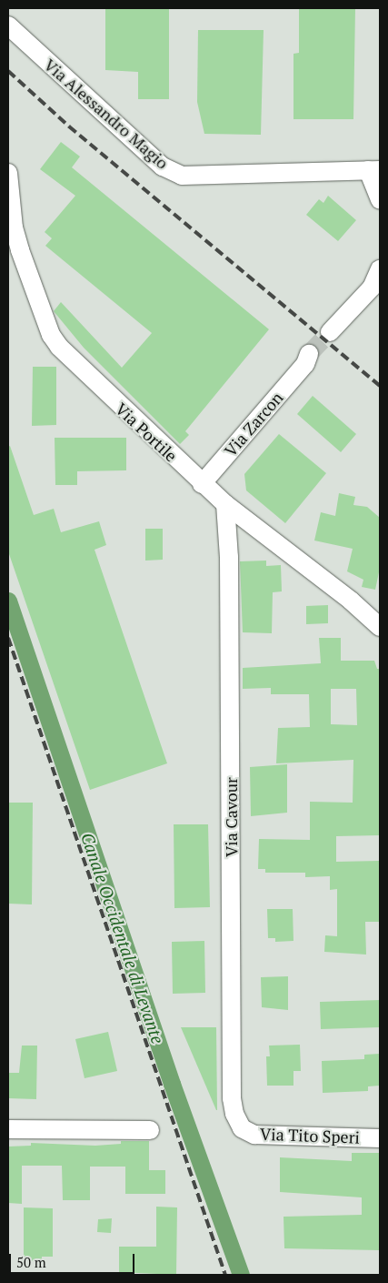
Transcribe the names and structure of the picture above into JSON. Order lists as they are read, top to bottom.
{
  "streets": {
    "street": [
      "Via Alessandro Magio",
      "Via Zarcon",
      "Via Portile",
      "Via Cavour",
      "Via Tito Speri"
    ]
  },
  "crossings": [
    ["Via Zarcon", "Via Portile"],
    ["Via Portile", "Via Cavour"],
    ["Via Cavour", "Via Tito Speri"]
  ],
  "water": ["Canale Occidentale di Levante"],
  "scale_bar": "50 m"
}
